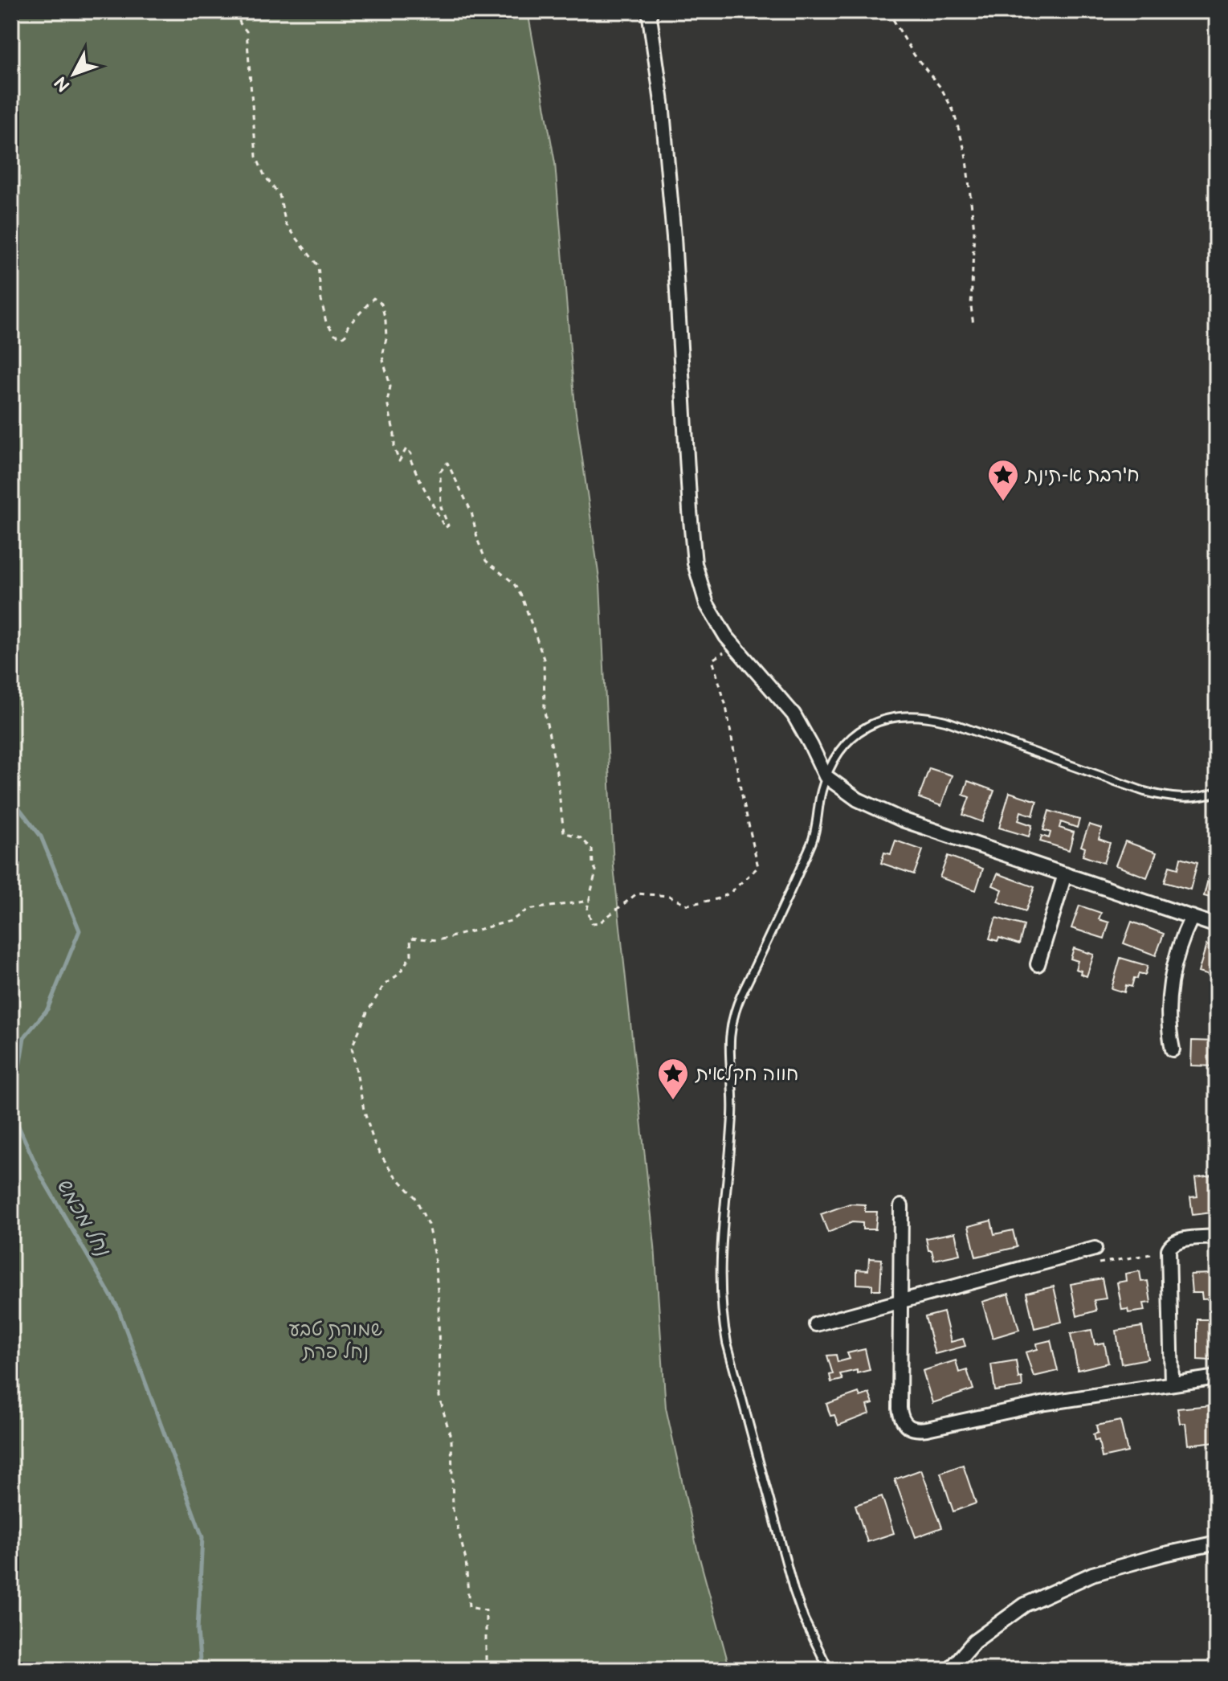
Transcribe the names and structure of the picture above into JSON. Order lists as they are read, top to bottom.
{
  "water": ["נחל מכמש"],
  "parks": ["שמורת טבע נחל פרת"],
  "places": {
    "place": ["ח'רבת א-תינת", "חווה חקלאית"]
  },
  "north": "bottom left"
}
